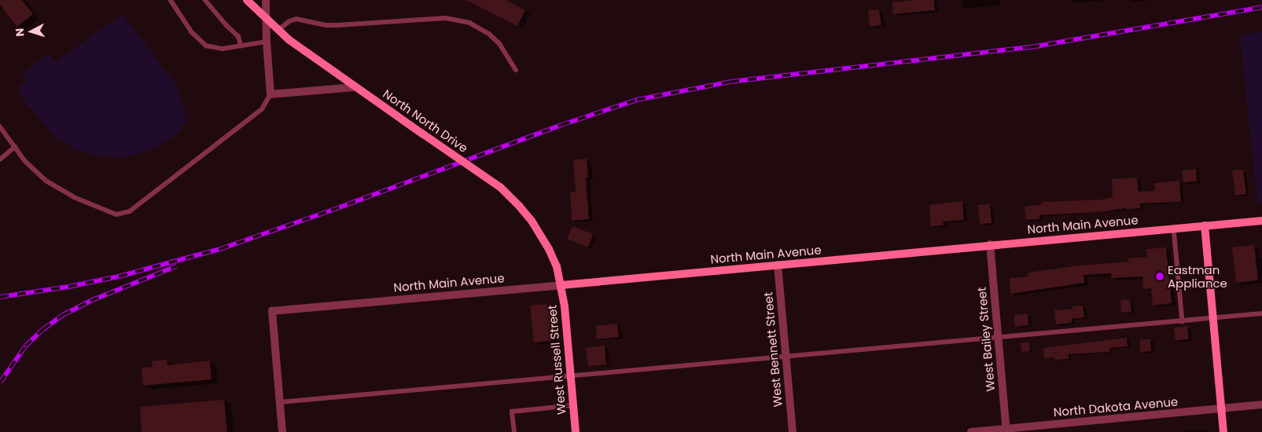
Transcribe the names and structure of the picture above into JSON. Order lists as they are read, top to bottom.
{
  "streets": {
    "street": [
      "North North Drive",
      "North Main Avenue",
      "West Bailey Street",
      "West Bennett Street",
      "West Russell Street",
      "North Dakota Avenue"
    ]
  },
  "crossings": [
    ["North North Drive", "North Main Avenue"],
    ["North North Drive", "West Russell Street"],
    ["North Main Avenue", "West Bailey Street"],
    ["North Main Avenue", "West Bennett Street"],
    ["North Main Avenue", "West Russell Street"],
    ["West Bailey Street", "North Dakota Avenue"]
  ],
  "places": ["Eastman Appliance"],
  "north": "left"
}
